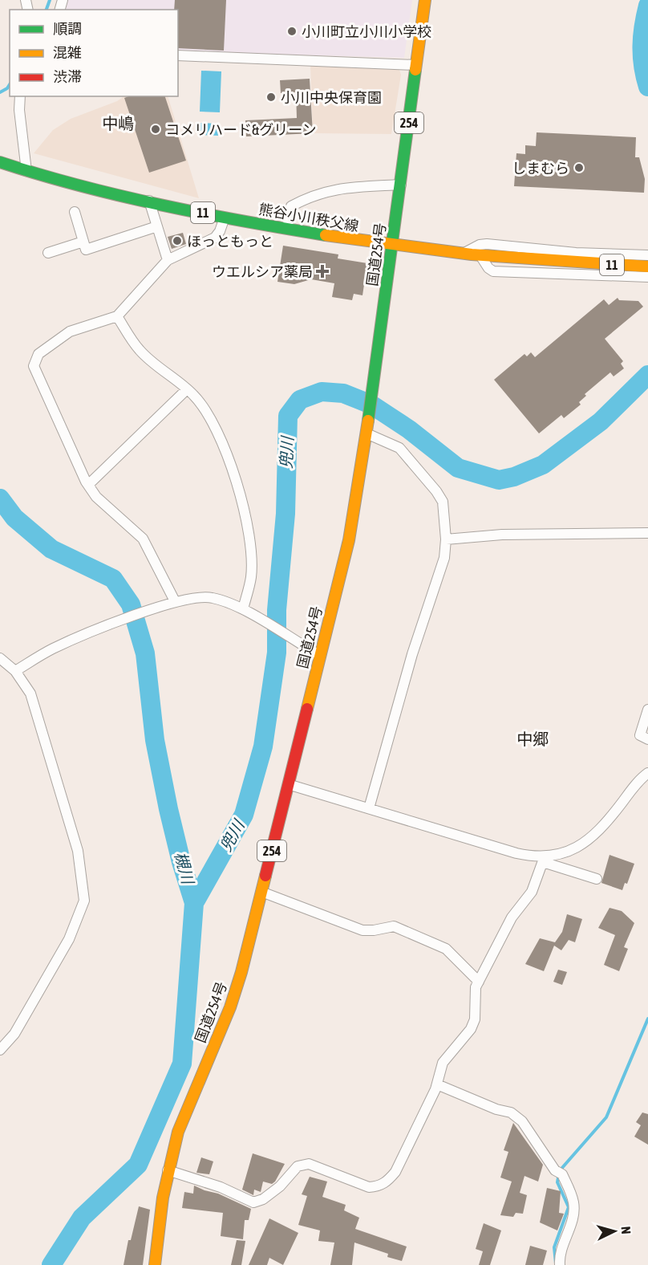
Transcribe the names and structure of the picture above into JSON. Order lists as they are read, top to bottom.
{
  "streets": {
    "main road": [
      "254",
      "11",
      "熊谷小川秩父線",
      "国道254号"
    ]
  },
  "crossings": [
    ["熊谷小川秩父線", "国道254号"]
  ],
  "districts": ["中嶋", "中郷"],
  "water": ["兜川", "槻川"],
  "places": {
    "other": [
      "小川町立小川小学校",
      "小川中央保育園",
      "コメリハード&グリーン",
      "しまむら",
      "ほっともっと"
    ],
    "health": ["ウエルシア薬局"]
  },
  "legend": ["順調", "混雑", "渋滞"],
  "north": "right"
}
